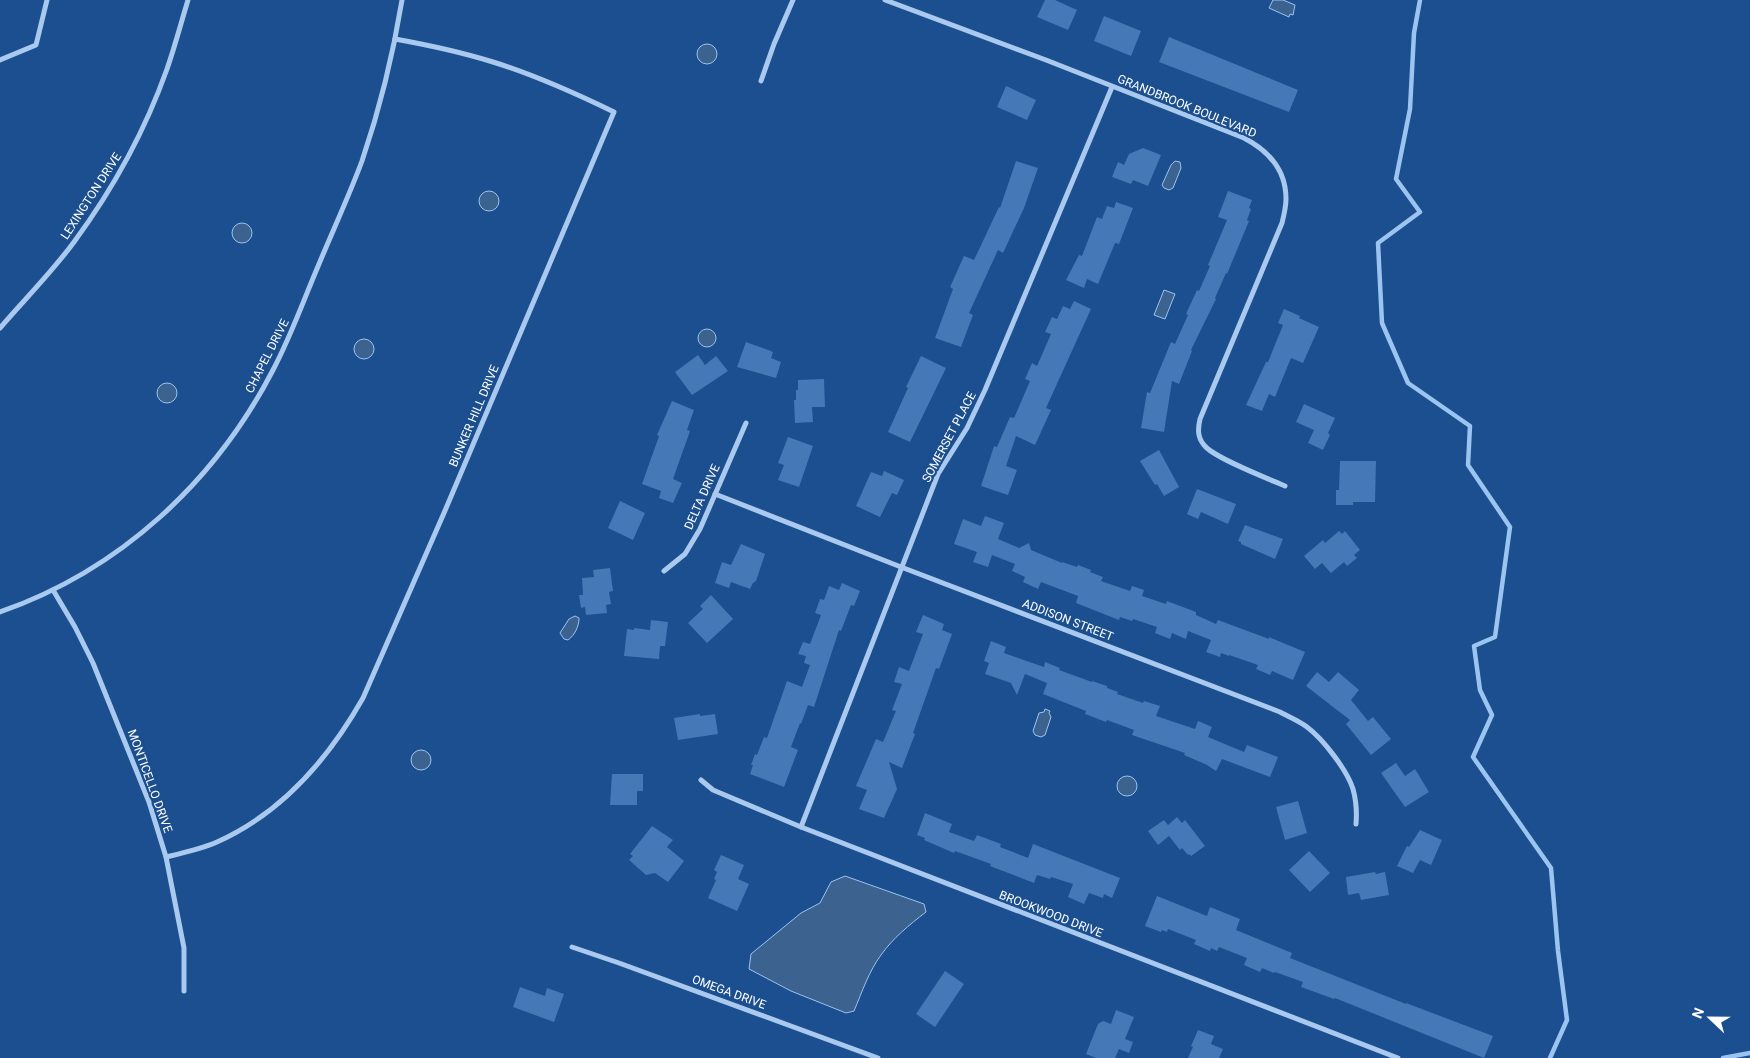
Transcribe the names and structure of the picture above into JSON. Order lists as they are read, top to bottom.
{
  "streets": {
    "street": [
      "GRANDBROOK BOULEVARD",
      "LEXINGTON DRIVE",
      "CHAPEL DRIVE",
      "BUNKER HILL DRIVE",
      "SOMERSET PLACE",
      "DELTA DRIVE",
      "ADDISON STREET",
      "MONTICELLO DRIVE",
      "BROOKWOOD DRIVE",
      "OMEGA DRIVE"
    ]
  },
  "crossings": [
    ["GRANDBROOK BOULEVARD", "SOMERSET PLACE"],
    ["CHAPEL DRIVE", "BUNKER HILL DRIVE"],
    ["CHAPEL DRIVE", "MONTICELLO DRIVE"],
    ["BUNKER HILL DRIVE", "MONTICELLO DRIVE"],
    ["SOMERSET PLACE", "ADDISON STREET"],
    ["SOMERSET PLACE", "BROOKWOOD DRIVE"],
    ["DELTA DRIVE", "ADDISON STREET"]
  ],
  "north": "left"
}
